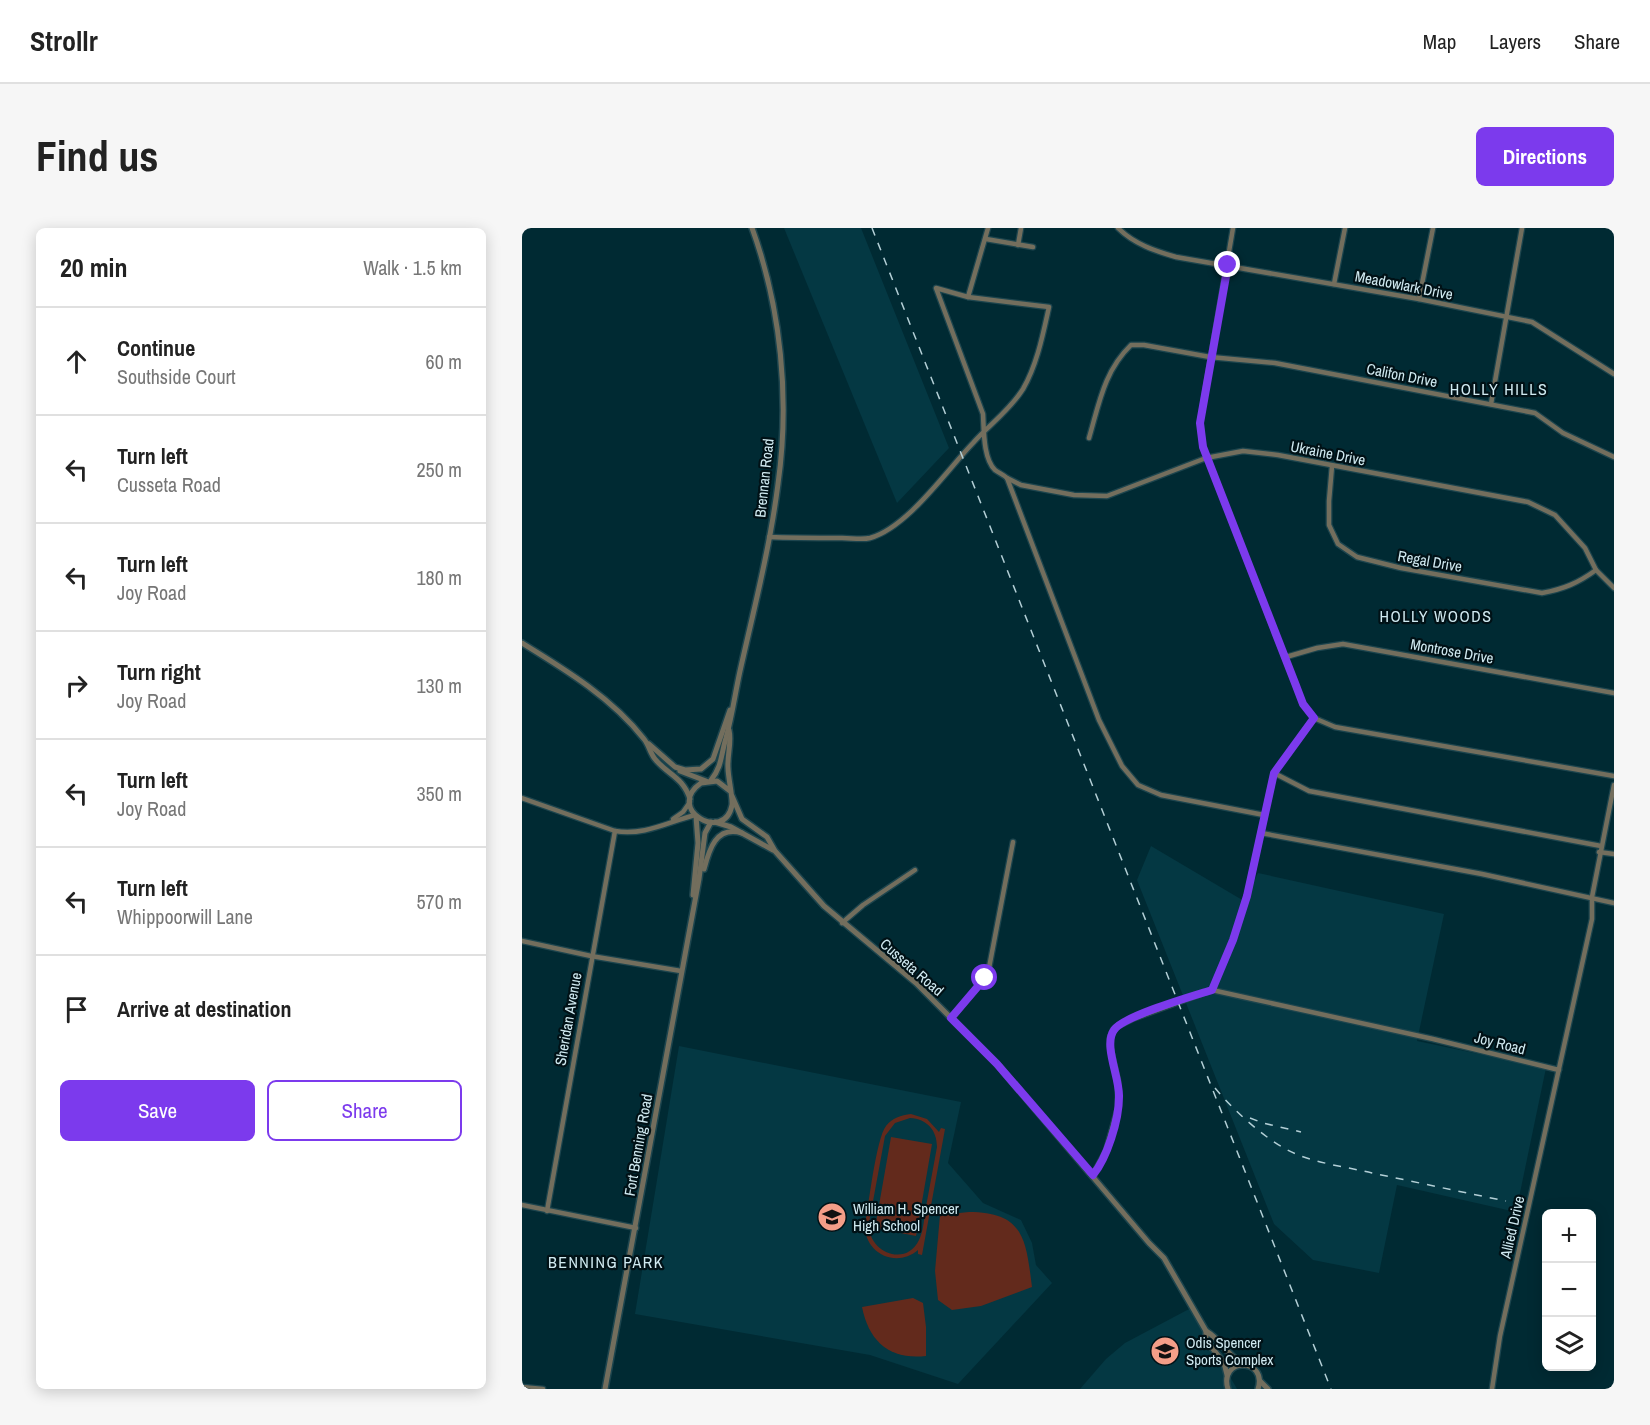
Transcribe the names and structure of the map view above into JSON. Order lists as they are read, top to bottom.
{
  "streets": {
    "street": [
      "Meadowlark Drive",
      "Califon Drive",
      "Ukraine Drive",
      "Brennan Road",
      "Regal Drive",
      "Montrose Drive",
      "Cusseta Road",
      "Sheridan Avenue",
      "Joy Road",
      "Fort Benning Road",
      "Allied Drive"
    ]
  },
  "crossings": [
    ["Ukraine Drive", "Regal Drive"],
    ["Brennan Road", "Cusseta Road"],
    ["Brennan Road", "Fort Benning Road"],
    ["Cusseta Road", "Fort Benning Road"],
    ["Joy Road", "Allied Drive"]
  ],
  "districts": ["HOLLY HILLS", "HOLLY WOODS", "BENNING PARK"],
  "places": {
    "school or university": ["William H. Spencer High School", "Odis Spencer Sports Complex"]
  },
  "page": {
    "header": "Strollr",
    "nav": ["Map", "Layers", "Share"],
    "buttons": [
      "Directions",
      ["Save", "Share"]
    ],
    "title": "Find us",
    "heading": ["20 min", "Walk · 1.5 km"],
    "list": [
      ["Continue", "Southside Court", "60 m"],
      ["Turn left", "Cusseta Road", "250 m"],
      ["Turn left", "Joy Road", "180 m"],
      ["Turn right", "Joy Road", "130 m"],
      ["Turn left", "Joy Road", "350 m"],
      ["Turn left", "Whippoorwill Lane", "570 m"],
      "Arrive at destination"
    ],
    "map_buttons": ["+", "−"]
  }
}
